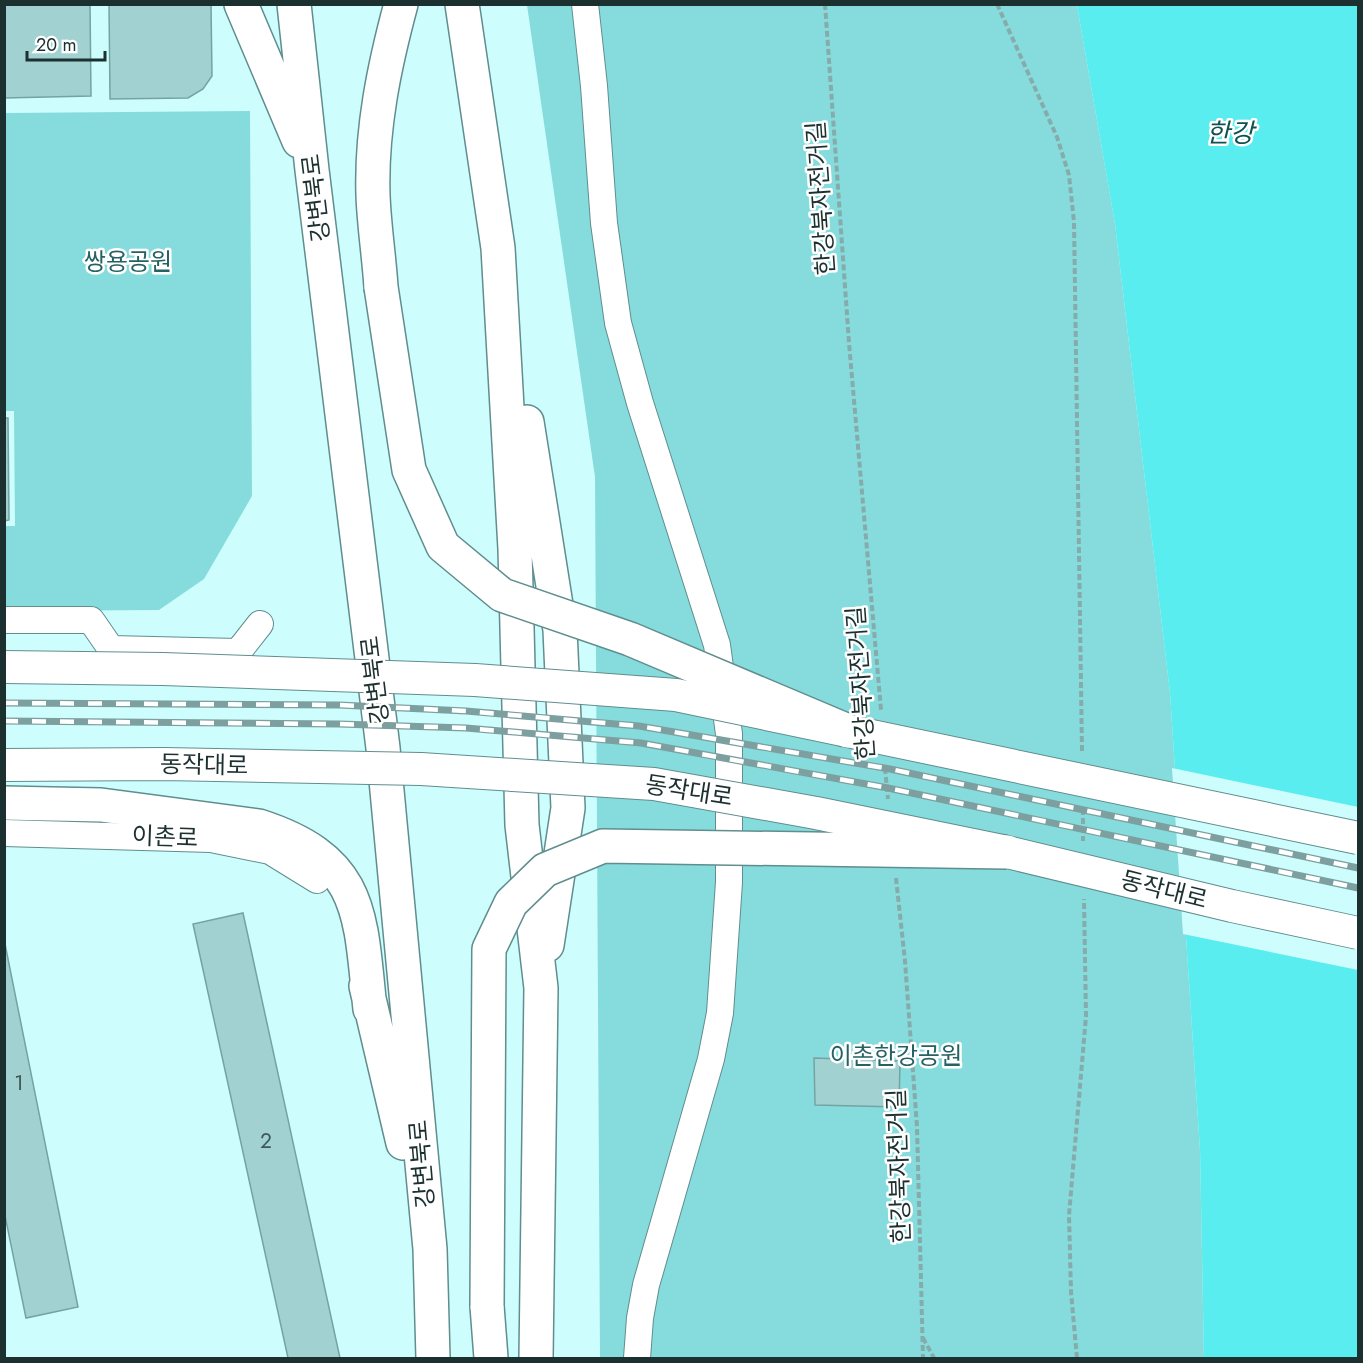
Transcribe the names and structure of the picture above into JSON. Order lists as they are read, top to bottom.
{
  "streets": {
    "highway": ["강변북로"],
    "main road": ["동작대로"],
    "street": ["이촌로"],
    "path": ["한강북자전거길"]
  },
  "water": ["한강"],
  "parks": ["쌍용공원", "이촌한강공원"],
  "house_numbers": ["1", "2"],
  "scale_bar": "20 m"
}
